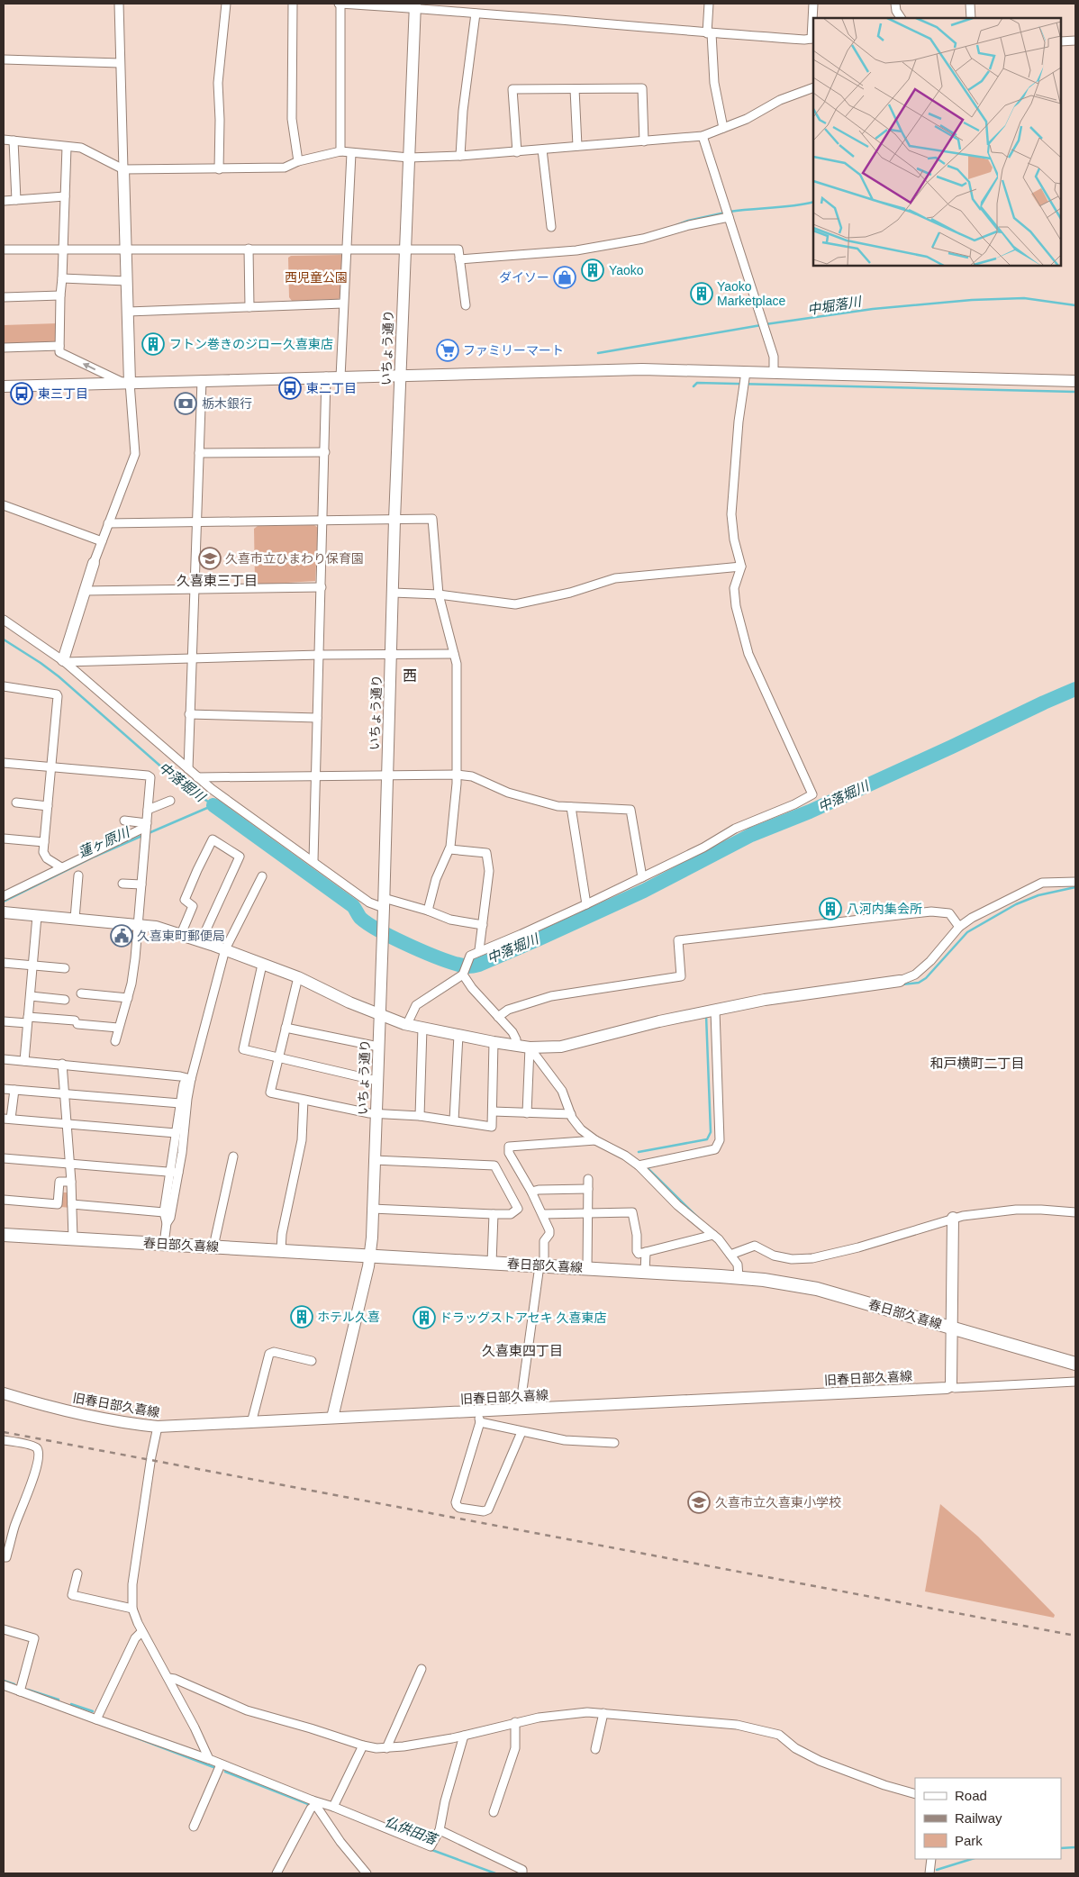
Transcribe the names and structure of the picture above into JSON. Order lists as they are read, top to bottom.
{
  "streets": {
    "main road": ["春日部久喜線"],
    "street": ["いちょう通り", "旧春日部久喜線"]
  },
  "crossings": [
    ["いちょう通り", "春日部久喜線"],
    ["いちょう通り", "旧春日部久喜線"]
  ],
  "districts": [
    "久喜東三丁目",
    "西",
    "和戸横町二丁目",
    "久喜東四丁目"
  ],
  "water": [
    "中堀落川",
    "中落堀川",
    "蓮ヶ原川",
    "仏供田落"
  ],
  "parks": ["西児童公園"],
  "places": {
    "building": [
      "Yaoko",
      "Yaoko Marketplace",
      "フトン巻きのジロー久喜東店",
      "八河内集会所",
      "ホテル久喜",
      "ドラッグストアセキ 久喜東店"
    ],
    "shop": ["ダイソー"],
    "supermarket": ["ファミリーマート"],
    "bus stop": ["東二丁目", "東三丁目"],
    "bank": ["栃木銀行"],
    "school or university": ["久喜市立ひまわり保育園", "久喜市立久喜東小学校"],
    "public building": ["久喜東町郵便局"]
  },
  "legend": ["Road", "Railway", "Park"]
}
